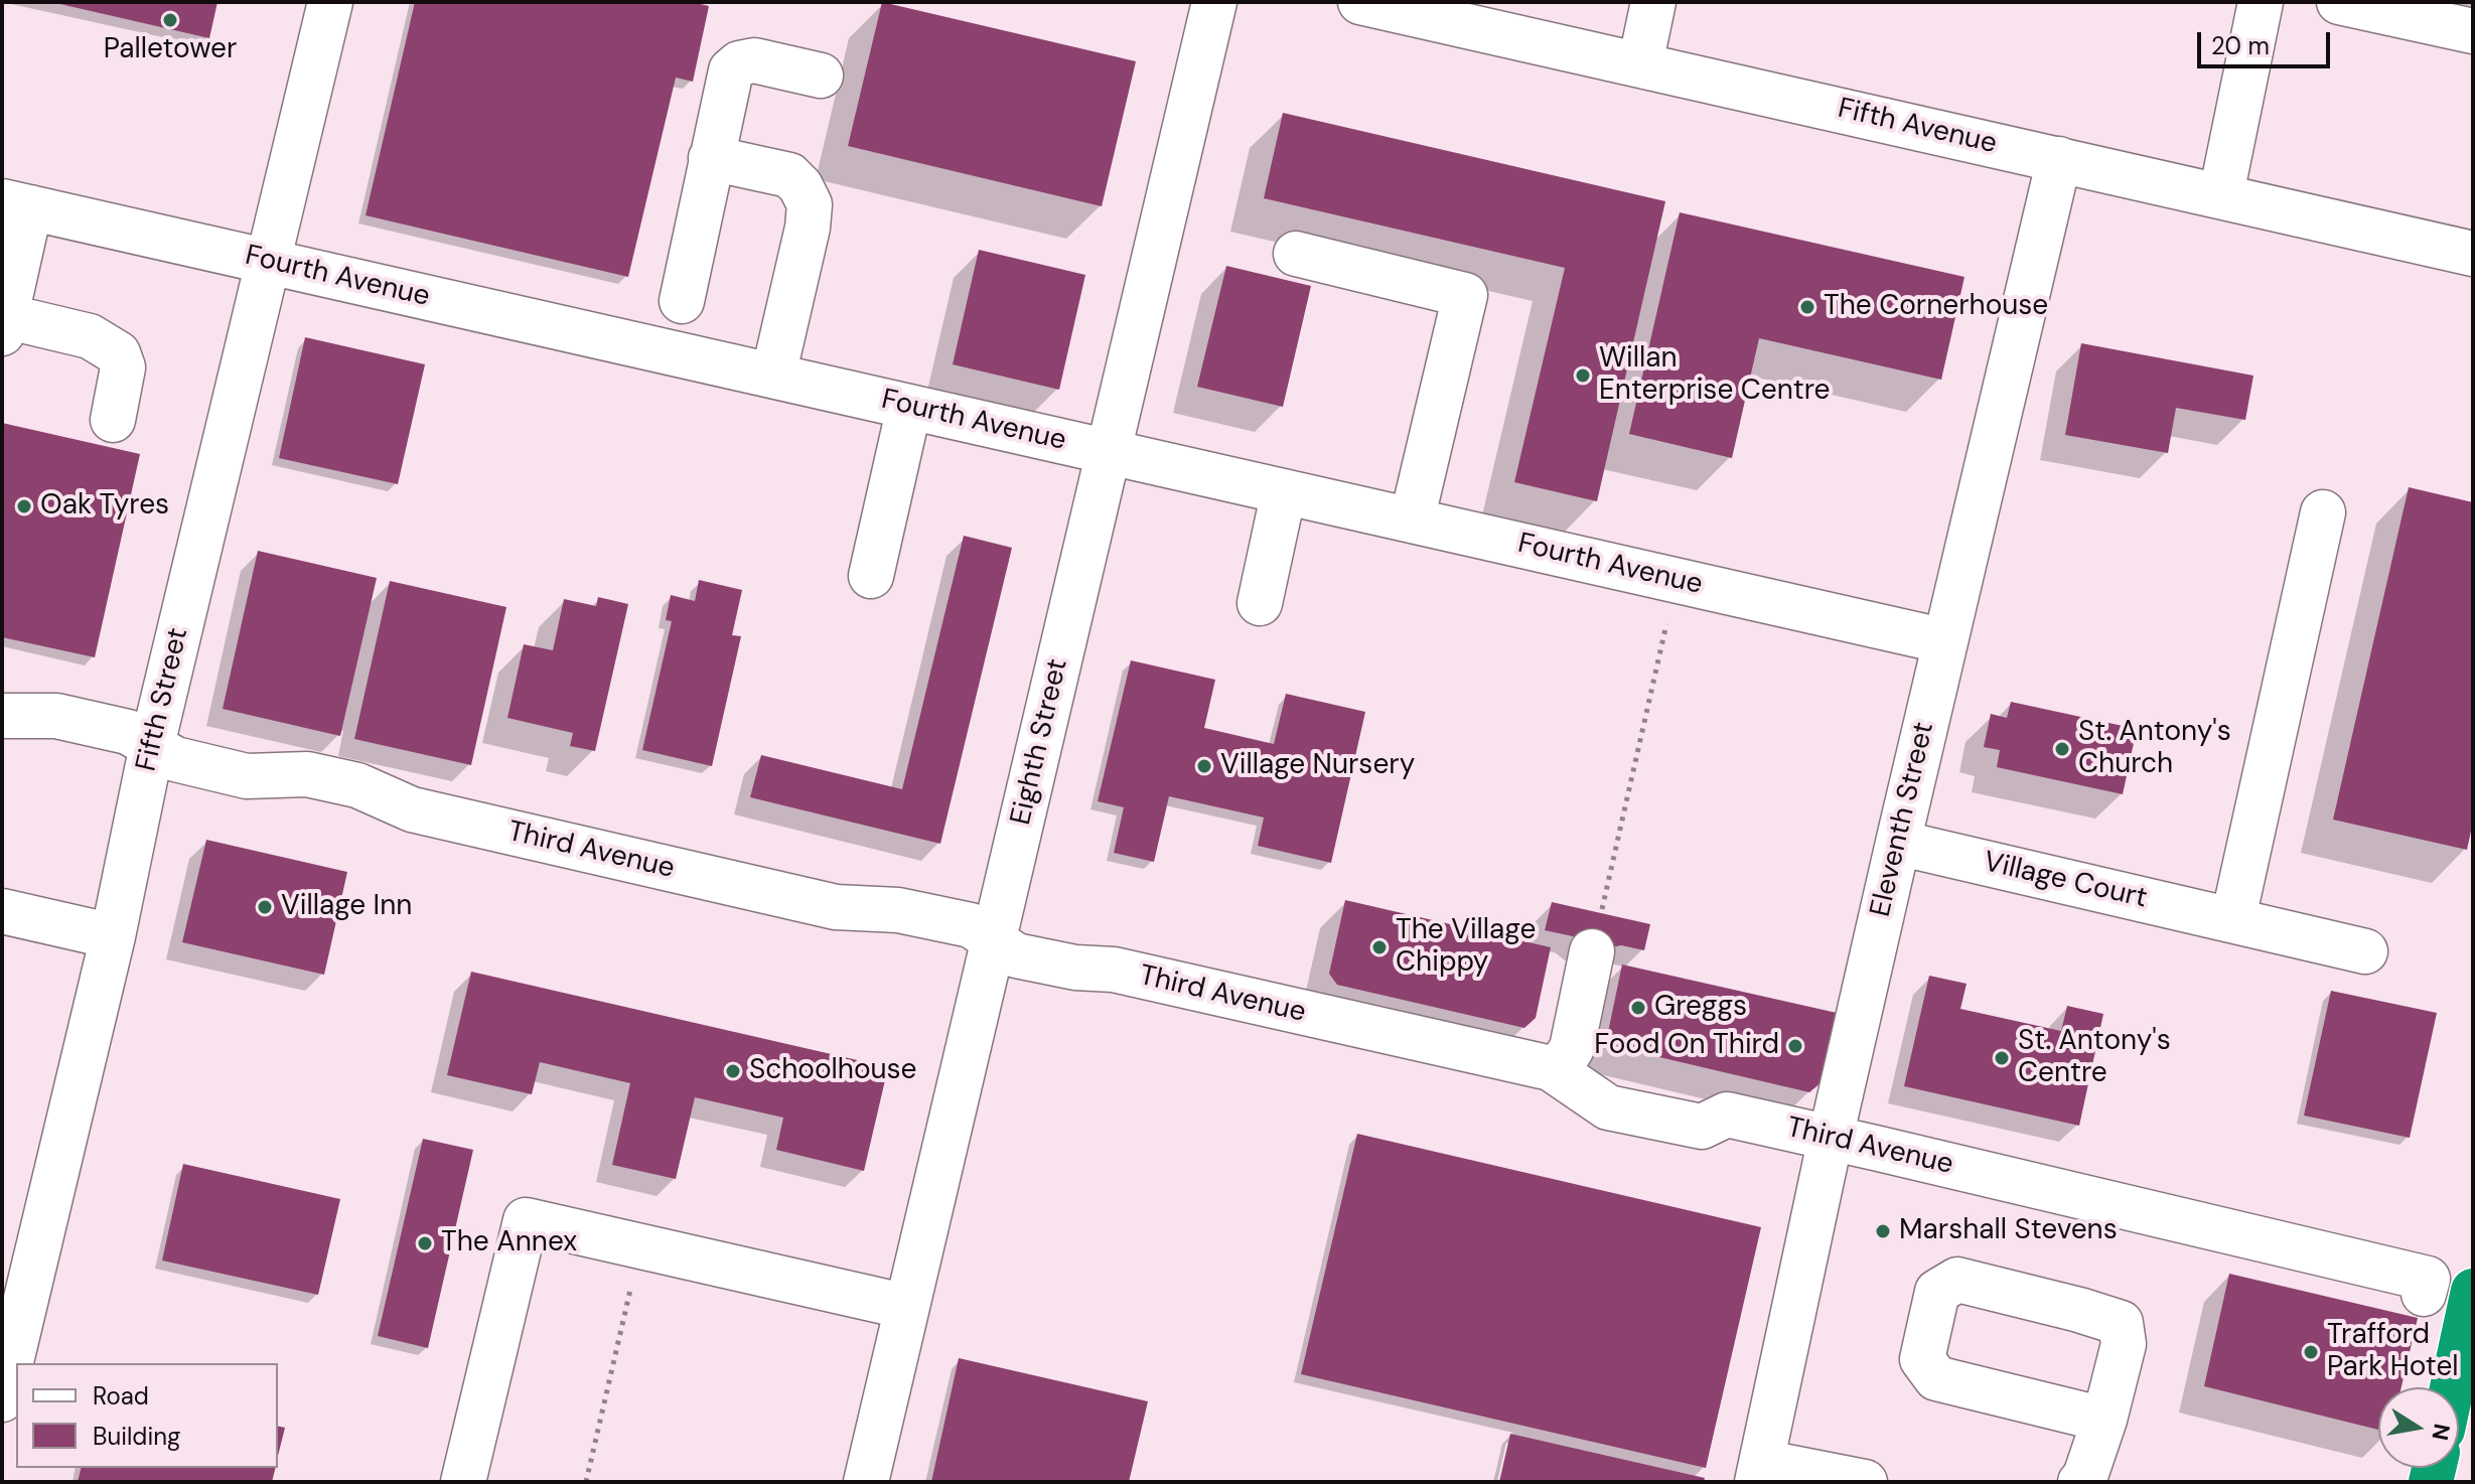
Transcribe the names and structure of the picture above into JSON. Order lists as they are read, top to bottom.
{
  "streets": {
    "street": [
      "Fifth Avenue",
      "Fourth Avenue",
      "Fifth Street",
      "Eighth Street",
      "Eleventh Street",
      "Third Avenue",
      "Village Court"
    ]
  },
  "crossings": [
    ["Fifth Avenue", "Eleventh Street"],
    ["Fourth Avenue", "Fifth Street"],
    ["Fourth Avenue", "Eighth Street"],
    ["Fourth Avenue", "Eleventh Street"],
    ["Fifth Street", "Third Avenue"],
    ["Eighth Street", "Third Avenue"],
    ["Eleventh Street", "Third Avenue"],
    ["Eleventh Street", "Village Court"]
  ],
  "places": [
    "Palletower",
    "The Cornerhouse",
    "Willan Enterprise Centre",
    "Oak Tyres",
    "St. Antony's Church",
    "Village Nursery",
    "Village Inn",
    "The Village Chippy",
    "Greggs",
    "Food On Third",
    "St. Antony's Centre",
    "Schoolhouse",
    "Marshall Stevens",
    "The Annex",
    "Trafford Park Hotel"
  ],
  "legend": ["Road", "Building"],
  "scale_bar": "20 m",
  "north": "right"
}
